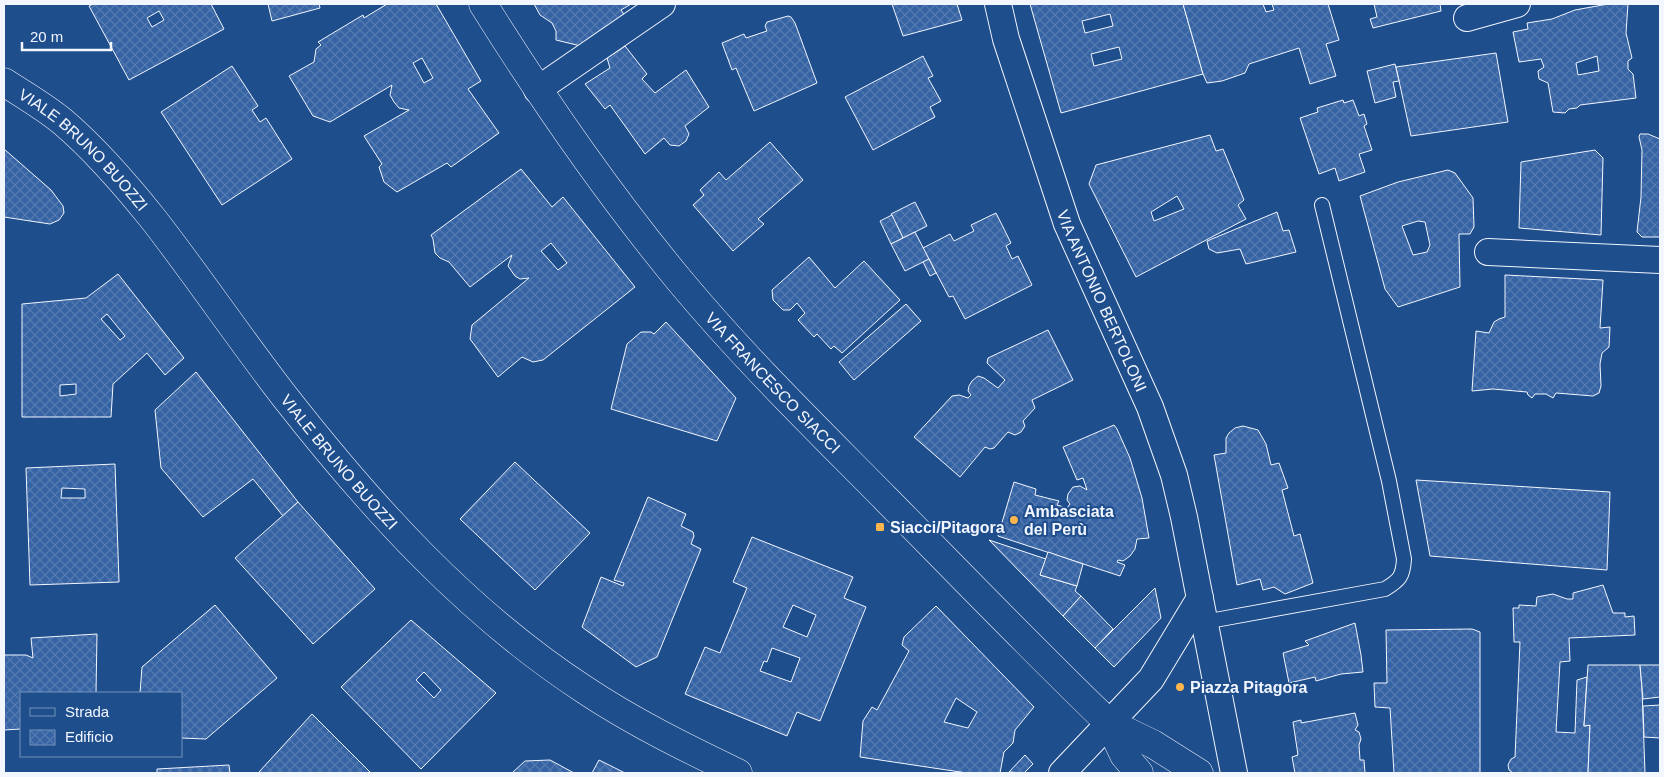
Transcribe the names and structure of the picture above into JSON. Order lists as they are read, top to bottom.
{
  "streets": {
    "street": ["VIALE BRUNO BUOZZI", "VIA ANTONIO BERTOLONI", "VIA FRANCESCO SIACCI"]
  },
  "places": {
    "other": ["Ambasciata del Perù", "Piazza Pitagora"],
    "transit": ["Siacci/Pitagora"]
  },
  "legend": ["Strada", "Edificio"],
  "scale_bar": "20 m"
}
